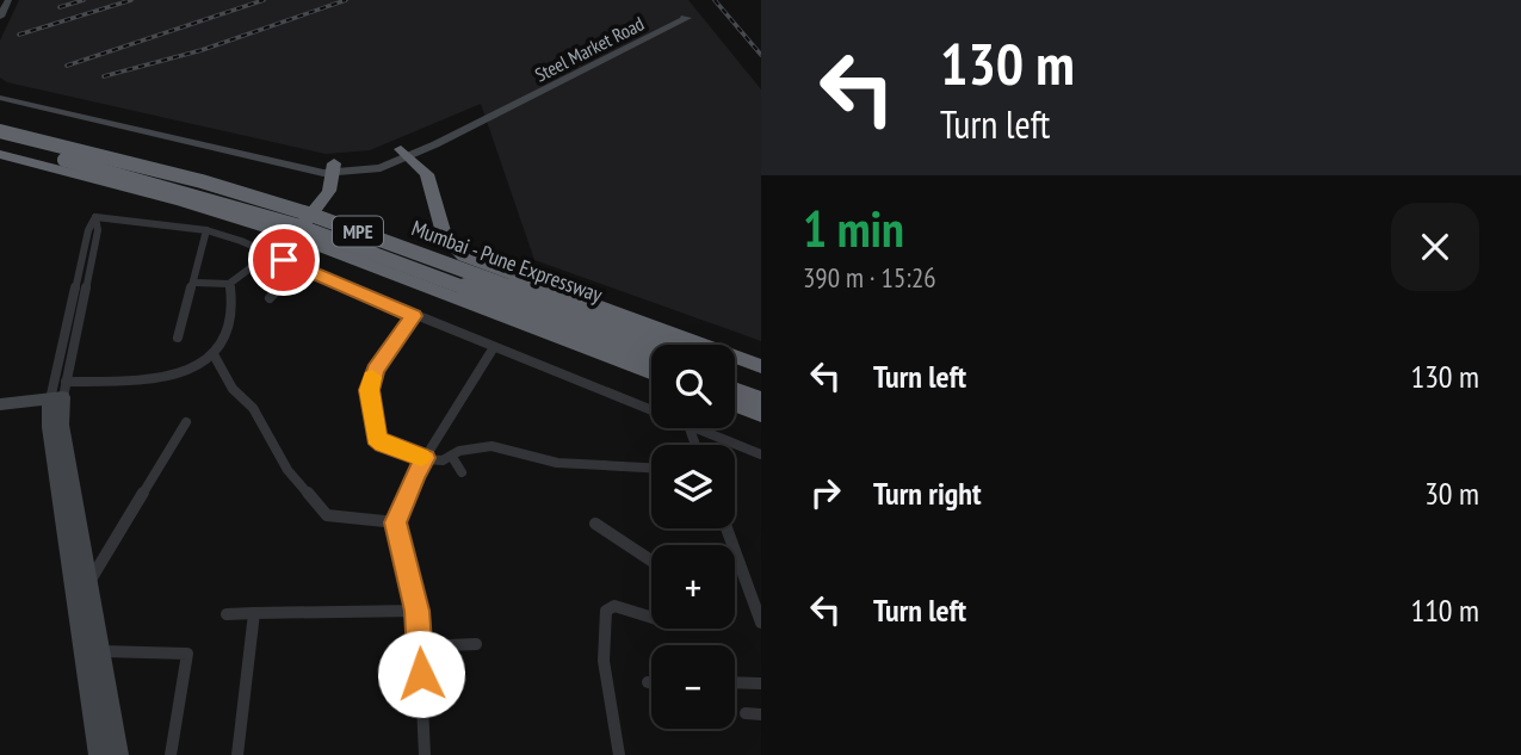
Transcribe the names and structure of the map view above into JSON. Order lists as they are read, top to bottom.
{
  "streets": {
    "highway": ["MPE", "Mumbai - Pune Expressway"],
    "street": ["Steel Market Road"]
  },
  "page": {
    "turn": ["130 m", "Turn left"],
    "heading": ["1 min", "390 m · 15:26"],
    "list": [
      {
        "name": "Turn left",
        "value": "130 m"
      },
      {
        "name": "Turn right",
        "value": "30 m"
      },
      {
        "name": "Turn left",
        "value": "110 m"
      }
    ],
    "map_buttons": ["+", "−"]
  }
}
